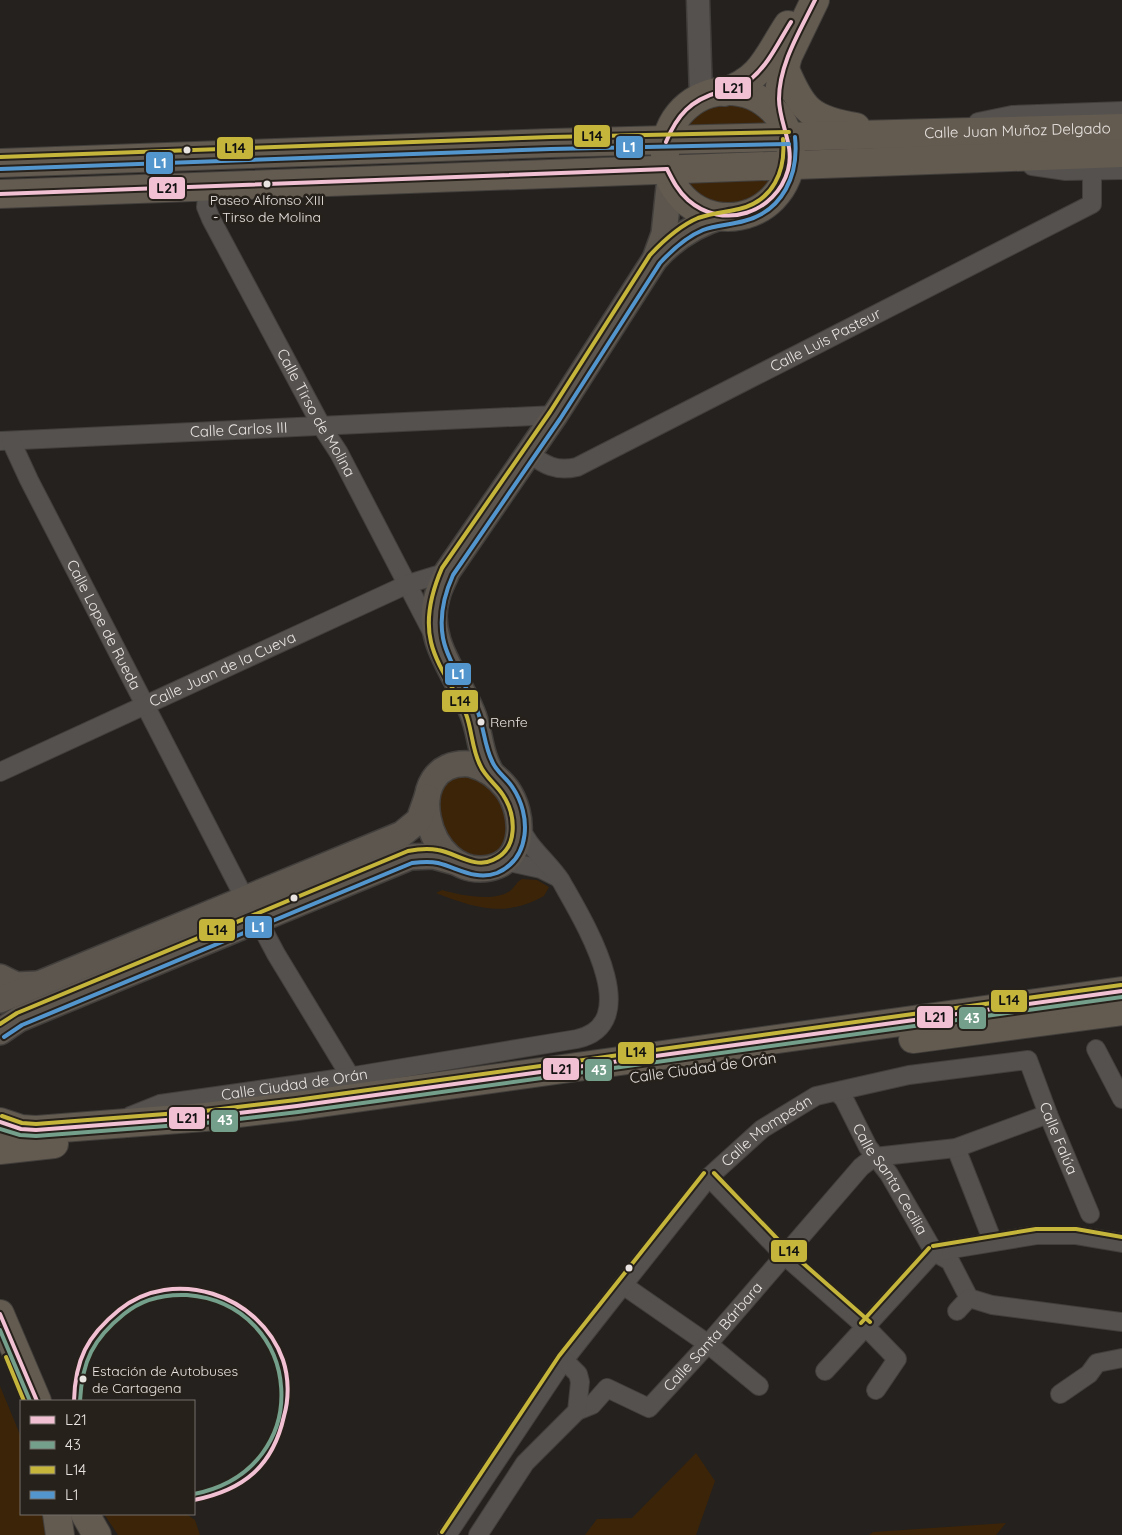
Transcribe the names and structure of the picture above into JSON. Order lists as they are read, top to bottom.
{
  "streets": {
    "main road": ["Calle Juan Muñoz Delgado", "Calle Tirso de Molina", "Calle Ciudad de Orán"],
    "street": [
      "Calle Luis Pasteur",
      "Calle Carlos III",
      "Calle Lope de Rueda",
      "Calle Juan de la Cueva",
      "Calle Mompeán",
      "Calle Falúa",
      "Calle Santa Cecilia",
      "Calle Santa Bárbara"
    ]
  },
  "crossings": [
    ["Calle Juan Muñoz Delgado", "Calle Luis Pasteur"],
    ["Calle Juan Muñoz Delgado", "Calle Tirso de Molina"],
    ["Calle Luis Pasteur", "Calle Tirso de Molina"],
    ["Calle Tirso de Molina", "Calle Carlos III"],
    ["Calle Tirso de Molina", "Calle Juan de la Cueva"],
    ["Calle Carlos III", "Calle Lope de Rueda"],
    ["Calle Lope de Rueda", "Calle Juan de la Cueva"],
    ["Calle Mompeán", "Calle Falúa"],
    ["Calle Mompeán", "Calle Santa Cecilia"],
    ["Calle Santa Cecilia", "Calle Santa Bárbara"]
  ],
  "places": ["Paseo Alfonso XIII - Tirso de Molina", "Renfe", "Estación de Autobuses de Cartagena"],
  "lines": [
    "transit line L21",
    "transit line L14",
    "transit line L1",
    "transit line 43"
  ],
  "legend": [
    "L21",
    "43",
    "L14",
    "L1"
  ]
}
